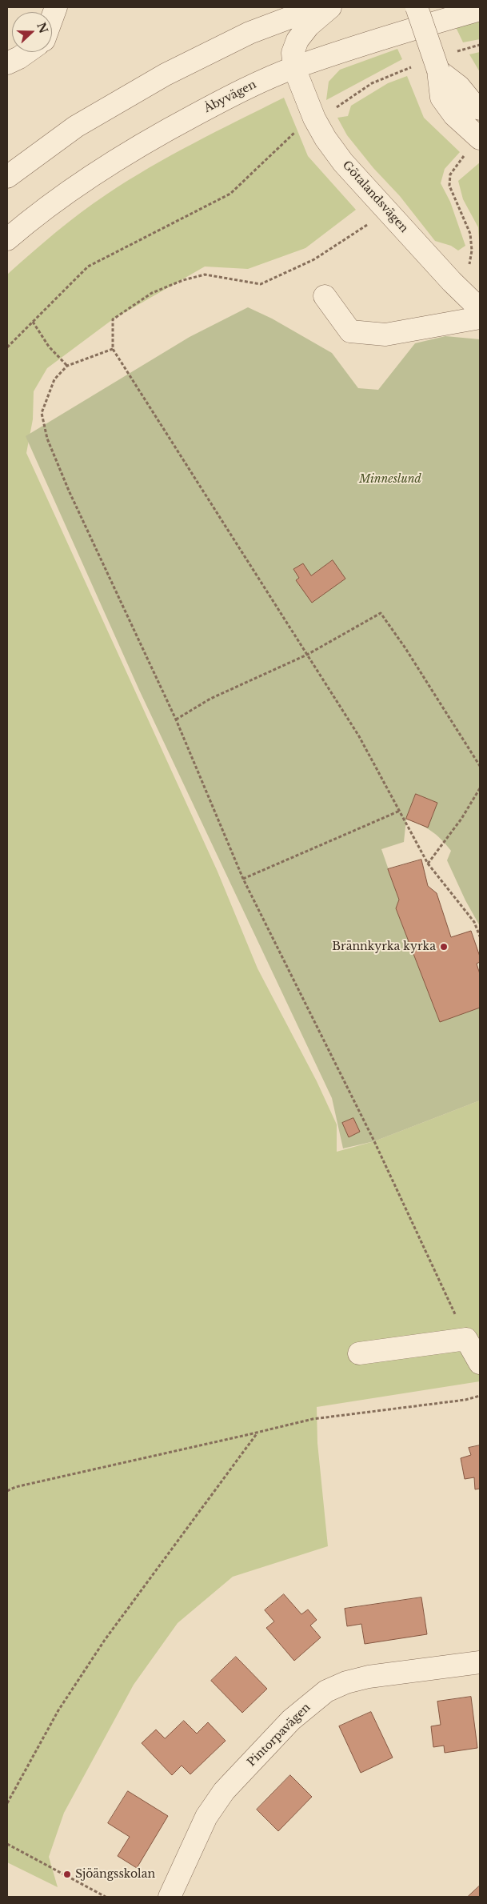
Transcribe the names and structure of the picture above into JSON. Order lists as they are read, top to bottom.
{
  "streets": {
    "street": ["Åbyvägen", "Götalandsvägen", "Pintorpavägen"]
  },
  "crossings": [
    ["Åbyvägen", "Götalandsvägen"]
  ],
  "parks": ["Minneslund"],
  "places": ["Brännkyrka kyrka", "Sjöängsskolan"],
  "north": "right"
}
